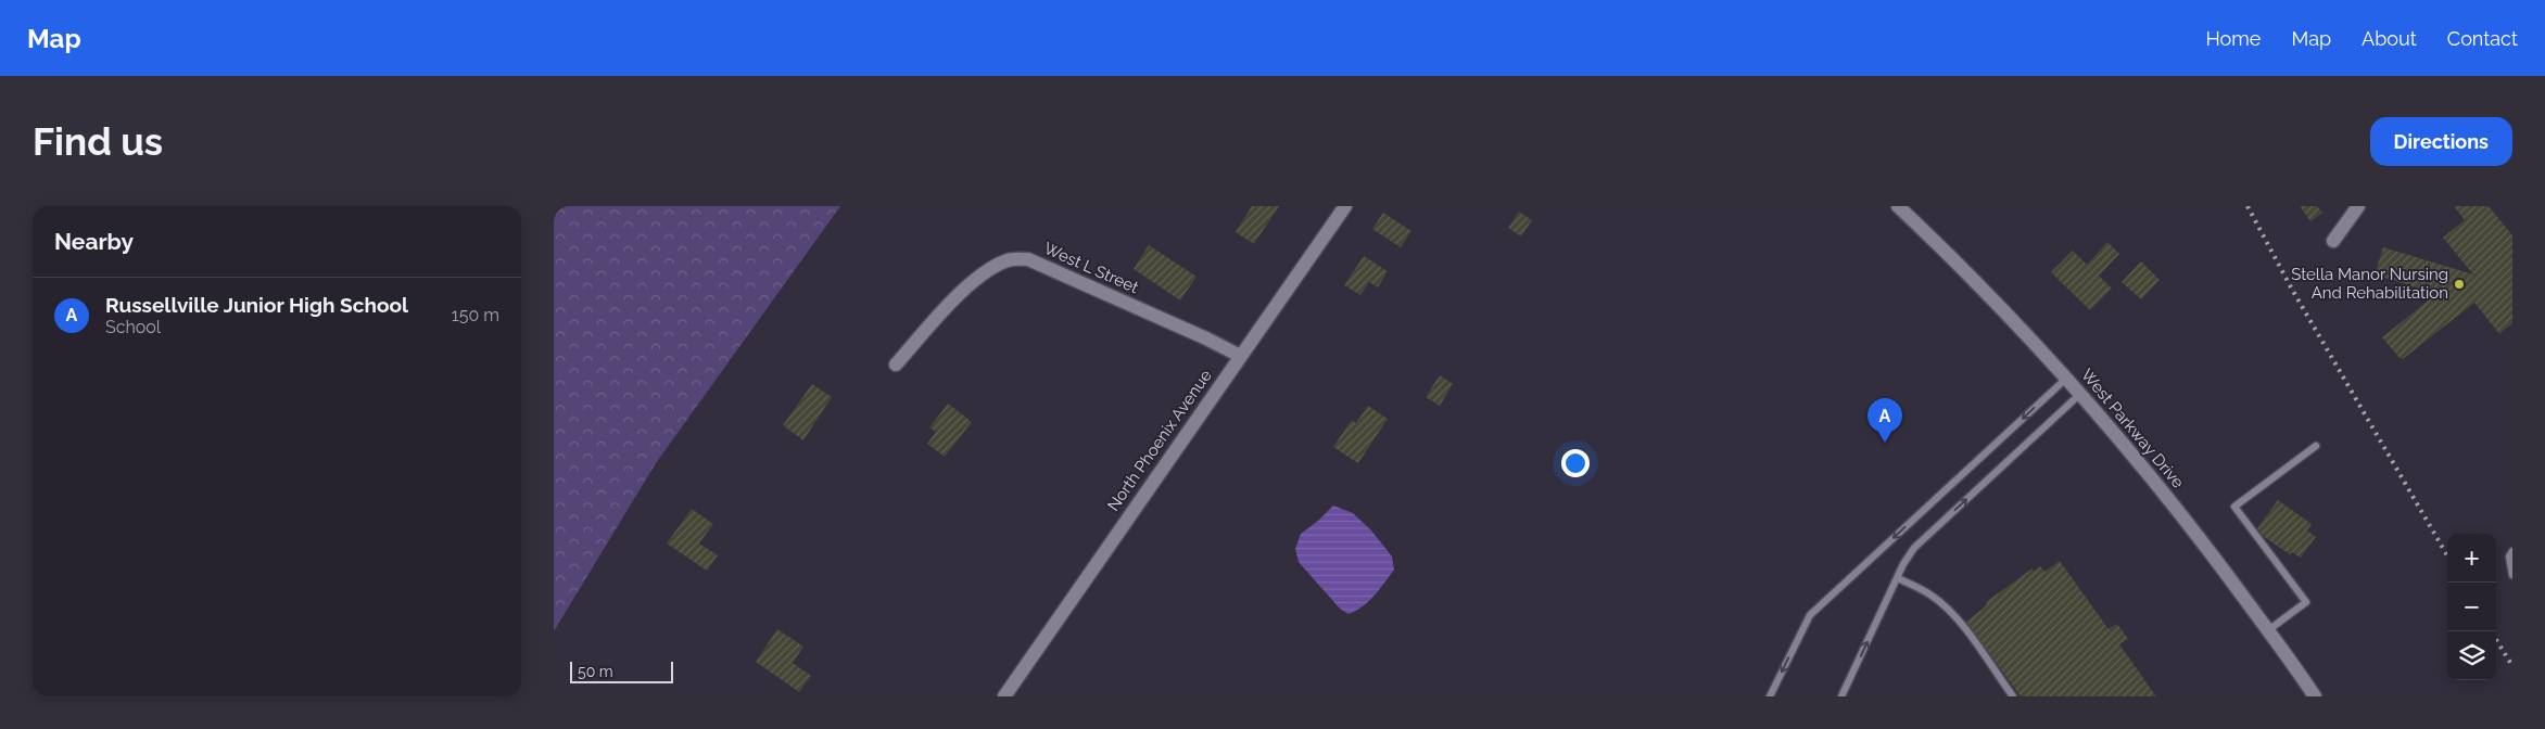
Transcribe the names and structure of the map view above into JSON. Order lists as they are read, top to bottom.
{
  "streets": {
    "street": ["West L Street", "West Parkway Drive", "North Phoenix Avenue"]
  },
  "crossings": [
    ["West L Street", "North Phoenix Avenue"]
  ],
  "places": ["Stella Manor Nursing And Rehabilitation"],
  "scale_bar": "50 m",
  "page": {
    "header": "Map",
    "nav": [
      "Home",
      "Map",
      "About",
      "Contact"
    ],
    "buttons": "Directions",
    "title": "Find us",
    "heading": "Nearby",
    "list": [
      {
        "mark": "A",
        "name": "Russellville Junior High School",
        "note": "School",
        "value": "150 m"
      }
    ],
    "pins": "A",
    "map_buttons": ["+", "−"],
    "scale": "50 m"
  }
}
